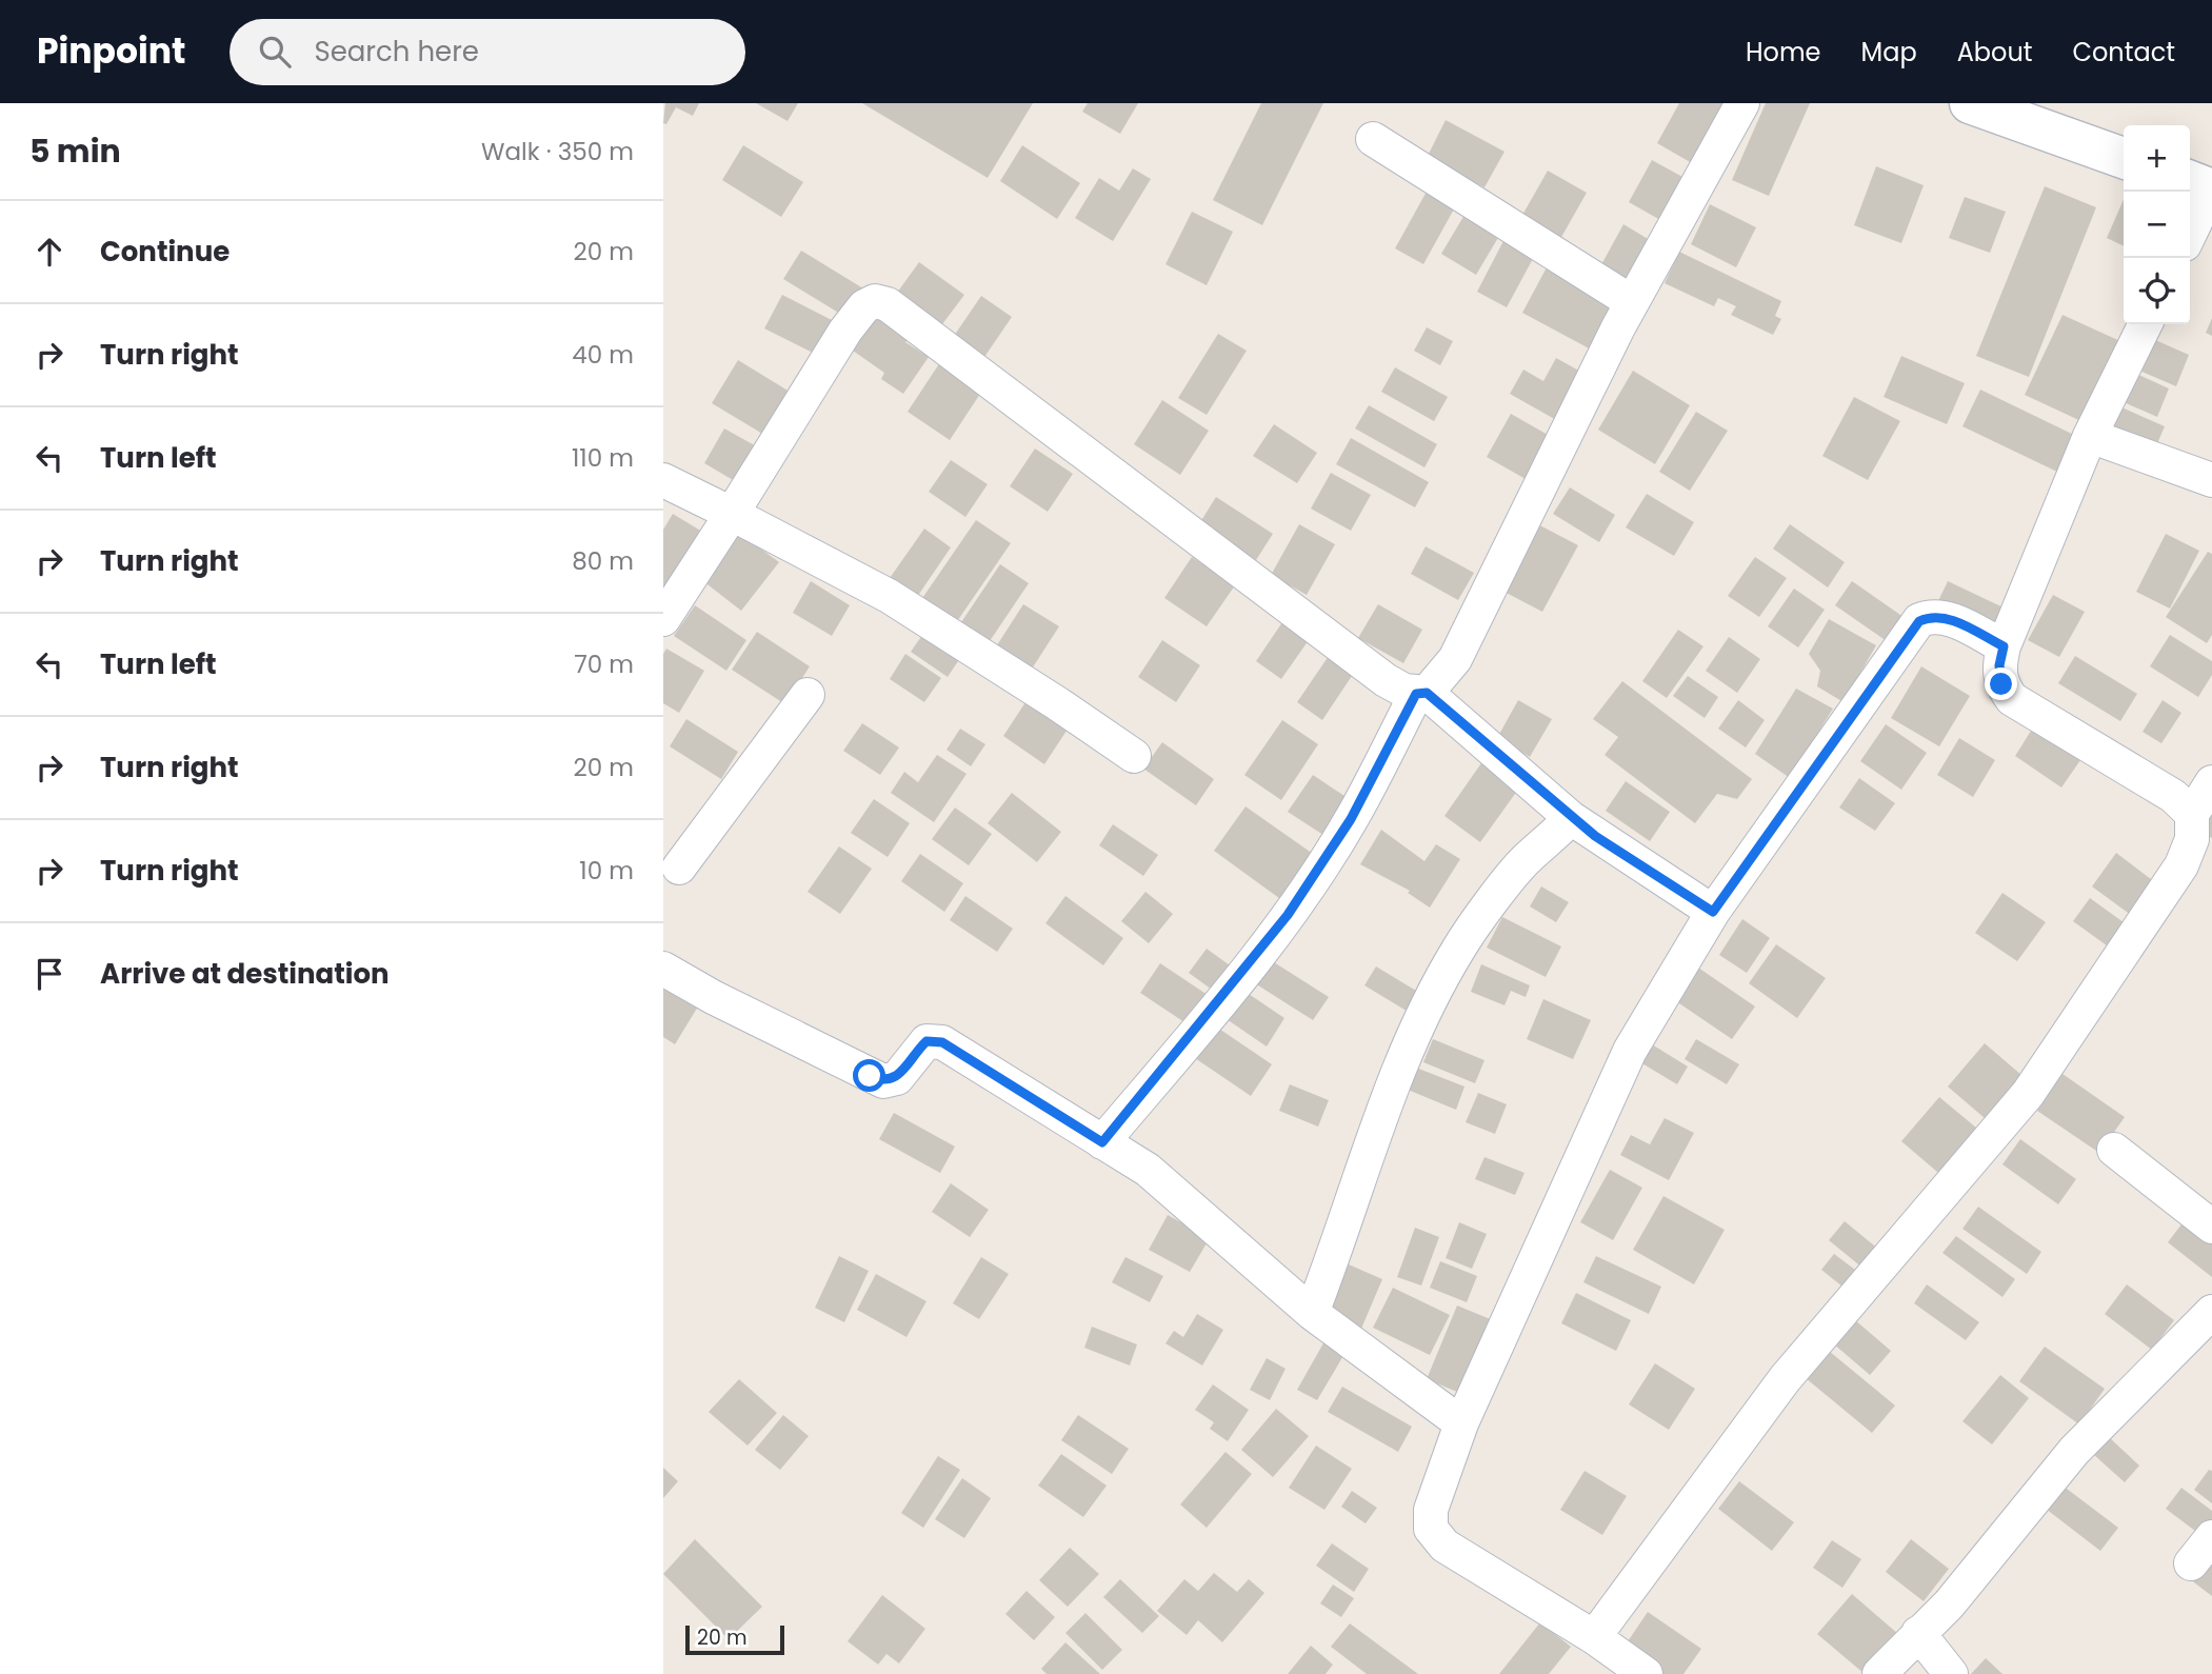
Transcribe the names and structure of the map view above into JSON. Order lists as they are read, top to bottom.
{
  "scale_bar": "20 m",
  "page": {
    "header": "Pinpoint",
    "search": "Search here",
    "nav": [
      "Home",
      "Map",
      "About",
      "Contact"
    ],
    "heading": ["5 min", "Walk · 350 m"],
    "map_buttons": ["+", "−"],
    "list": [
      ["Continue", "20 m"],
      ["Turn right", "40 m"],
      ["Turn left", "110 m"],
      ["Turn right", "80 m"],
      ["Turn left", "70 m"],
      ["Turn right", "20 m"],
      ["Turn right", "10 m"],
      "Arrive at destination"
    ],
    "scale": "20 m"
  }
}
